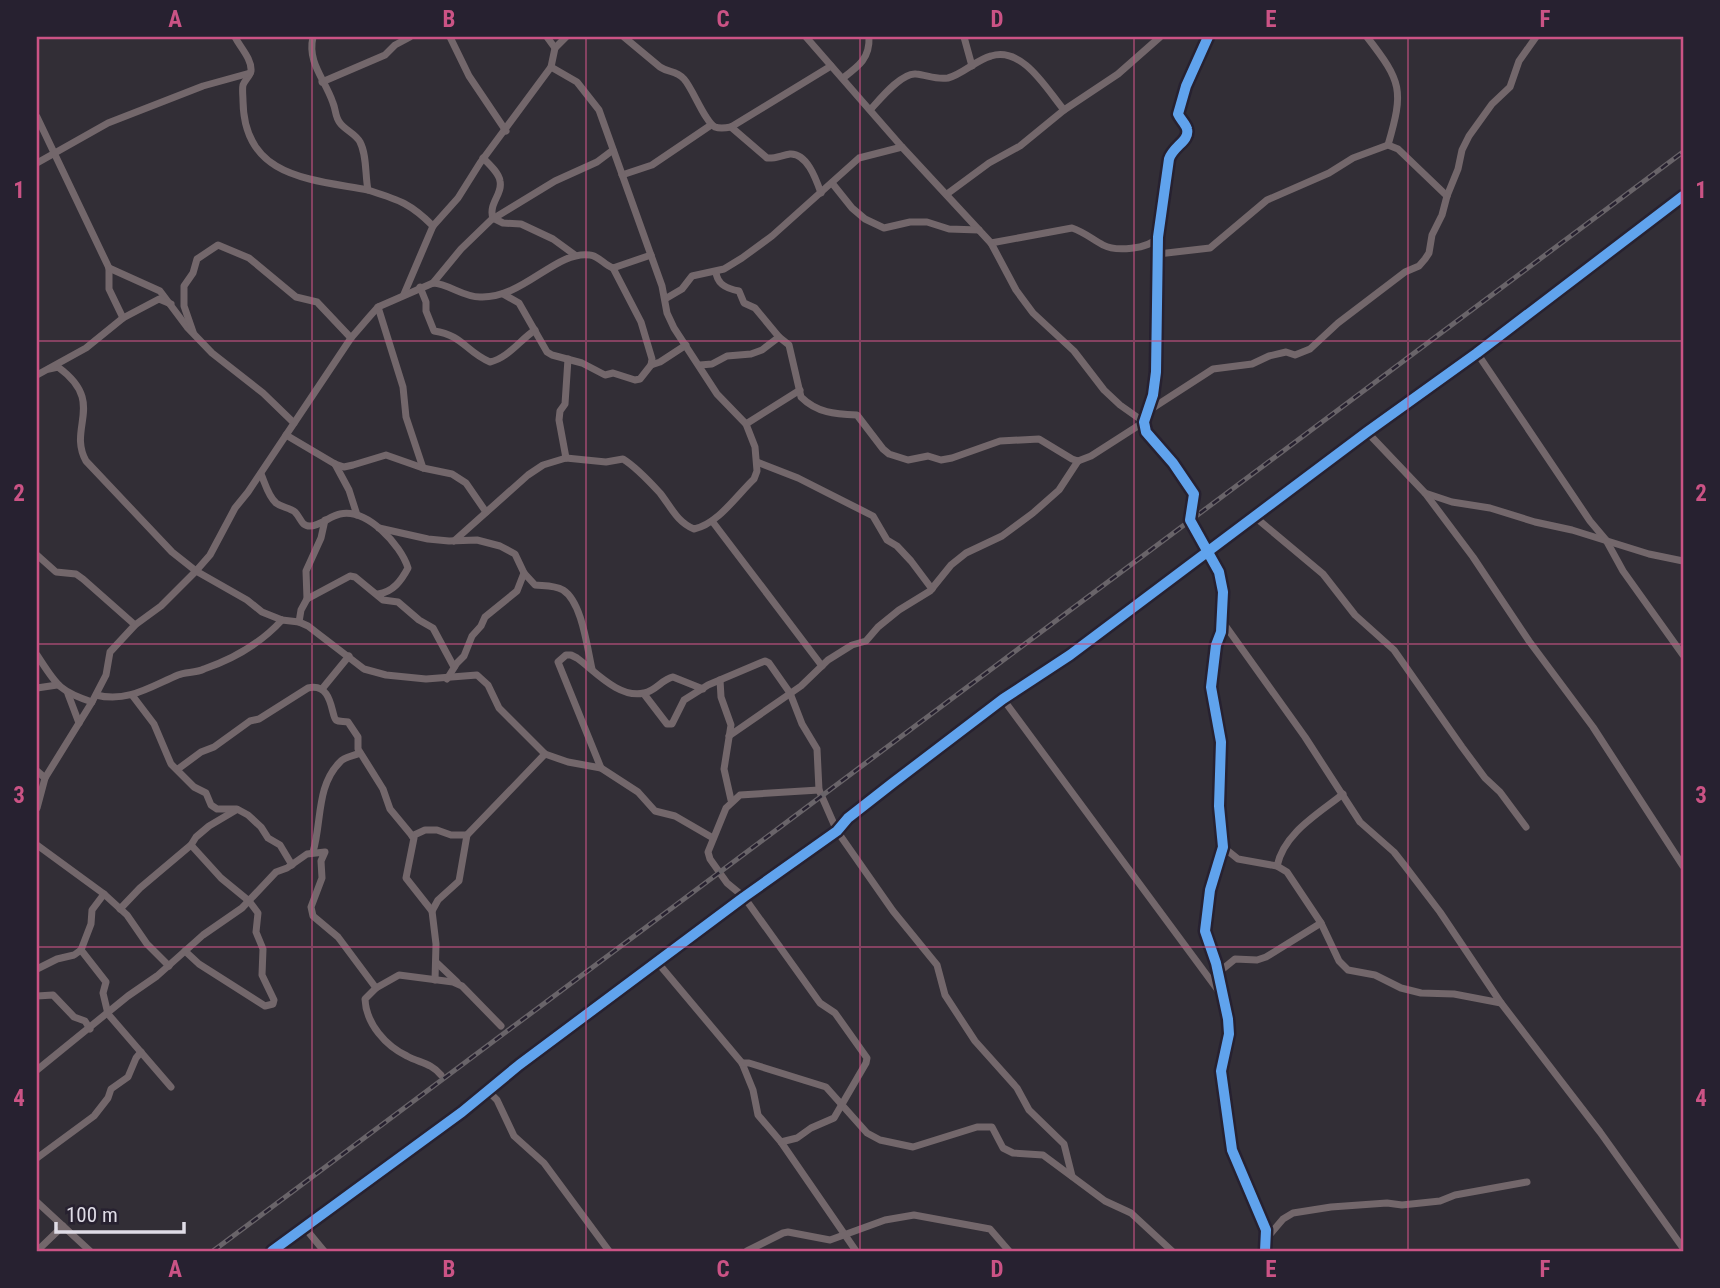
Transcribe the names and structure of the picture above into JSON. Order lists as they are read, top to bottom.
{
  "scale_bar": "100 m",
  "grid": {
    "columns": [
      "A",
      "B",
      "C",
      "D",
      "E",
      "F"
    ],
    "rows": [
      "1",
      "2",
      "3",
      "4"
    ]
  }
}
